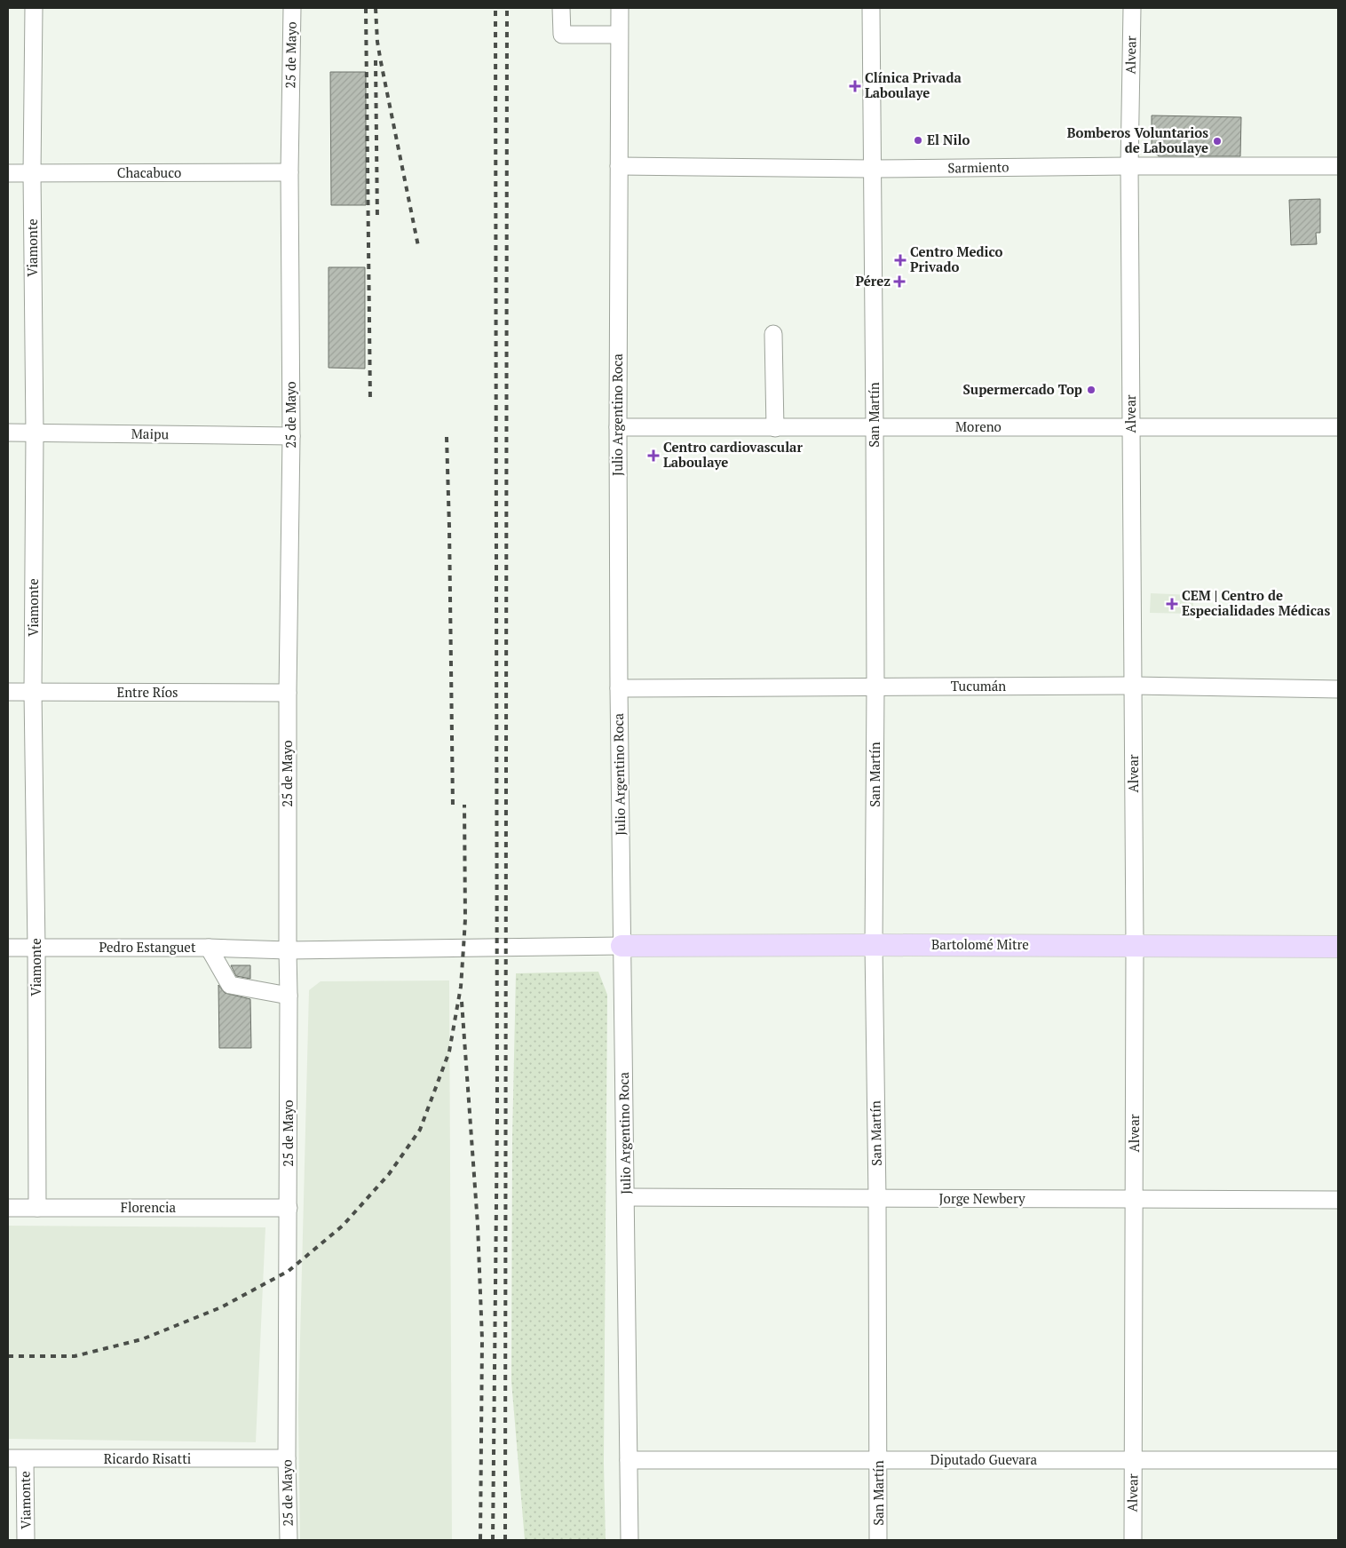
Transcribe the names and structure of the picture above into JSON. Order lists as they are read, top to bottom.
{
  "streets": {
    "main road": ["Bartolomé Mitre"],
    "street": [
      "25 de Mayo",
      "Alvear",
      "Sarmiento",
      "Chacabuco",
      "Viamonte",
      "Julio Argentino Roca",
      "San Martín",
      "Moreno",
      "Maipu",
      "Tucumán",
      "Entre Ríos",
      "Pedro Estanguet",
      "Jorge Newbery",
      "Florencia",
      "Ricardo Risatti",
      "Diputado Guevara"
    ]
  },
  "crossings": [
    ["25 de Mayo", "Chacabuco"],
    ["25 de Mayo", "Maipu"],
    ["25 de Mayo", "Entre Ríos"],
    ["25 de Mayo", "Pedro Estanguet"],
    ["25 de Mayo", "Florencia"],
    ["25 de Mayo", "Ricardo Risatti"],
    ["Alvear", "Sarmiento"],
    ["Alvear", "Moreno"],
    ["Alvear", "Tucumán"],
    ["Alvear", "Bartolomé Mitre"],
    ["Alvear", "Jorge Newbery"],
    ["Alvear", "Diputado Guevara"],
    ["Sarmiento", "Julio Argentino Roca"],
    ["Sarmiento", "San Martín"],
    ["Chacabuco", "Viamonte"],
    ["Viamonte", "Maipu"],
    ["Viamonte", "Entre Ríos"],
    ["Viamonte", "Pedro Estanguet"],
    ["Viamonte", "Florencia"],
    ["Viamonte", "Ricardo Risatti"],
    ["Julio Argentino Roca", "Moreno"],
    ["Julio Argentino Roca", "Tucumán"],
    ["Julio Argentino Roca", "Bartolomé Mitre"],
    ["Julio Argentino Roca", "Pedro Estanguet"],
    ["Julio Argentino Roca", "Jorge Newbery"],
    ["Julio Argentino Roca", "Diputado Guevara"],
    ["San Martín", "Moreno"],
    ["San Martín", "Tucumán"],
    ["San Martín", "Bartolomé Mitre"],
    ["San Martín", "Jorge Newbery"],
    ["San Martín", "Diputado Guevara"],
    ["Bartolomé Mitre", "Pedro Estanguet"]
  ],
  "places": {
    "health": [
      "Clínica Privada Laboulaye",
      "Centro Medico Privado",
      "Pérez",
      "Centro cardiovascular Laboulaye",
      "CEM | Centro de Especialidades Médicas"
    ],
    "other": ["El Nilo", "Bomberos Voluntarios de Laboulaye", "Supermercado Top"]
  }
}
